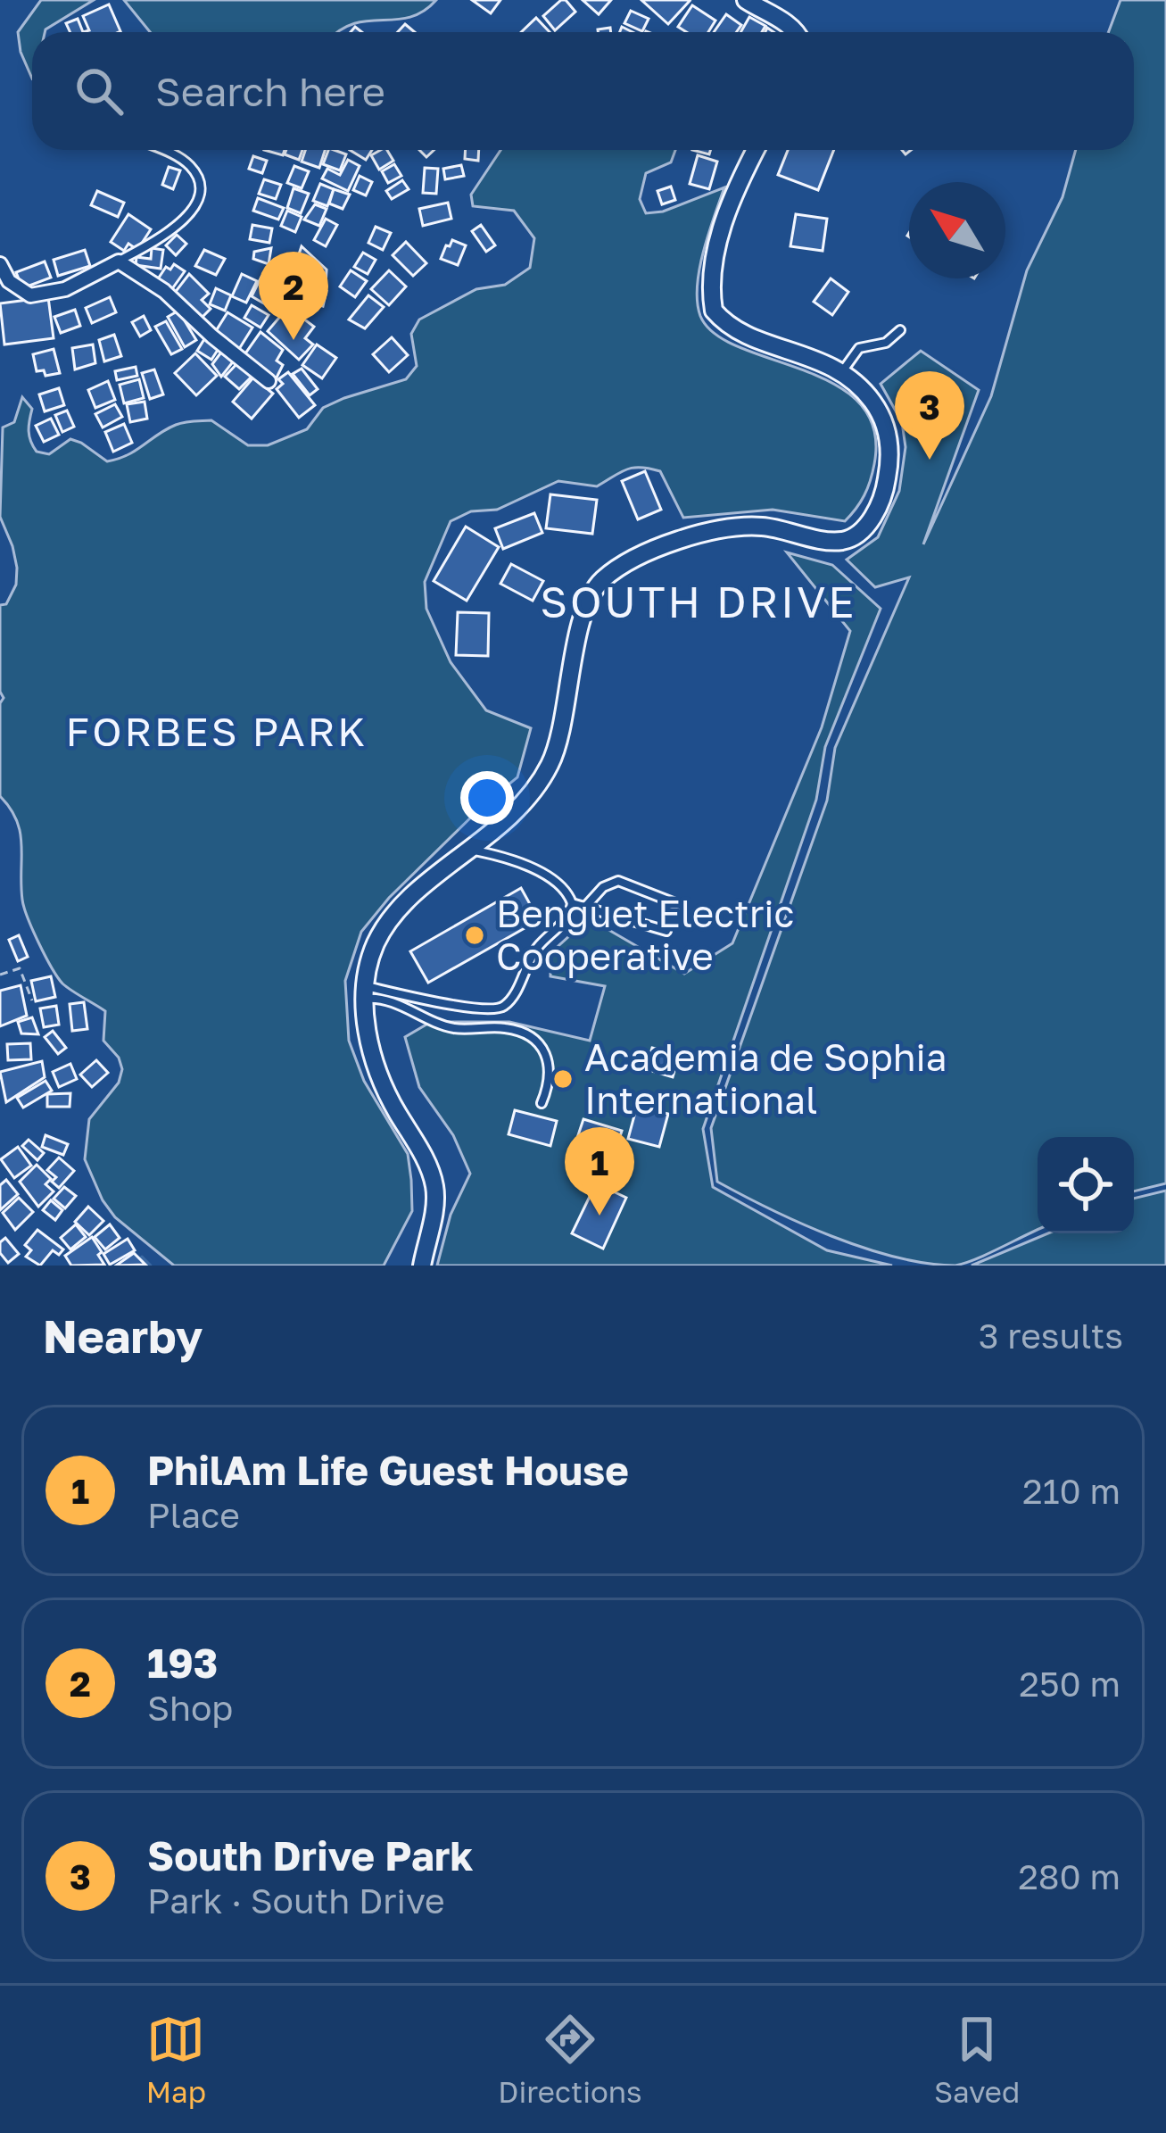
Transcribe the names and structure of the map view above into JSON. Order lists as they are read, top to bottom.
{
  "districts": ["SOUTH DRIVE", "FORBES PARK"],
  "places": ["Benguet Electric Cooperative", "Academia de Sophia International"],
  "north": "top left",
  "page": {
    "search": "Search here",
    "pins": ["2", "3", "1"],
    "heading": ["Nearby", "3 results"],
    "list": [
      {
        "mark": "1",
        "name": "PhilAm Life Guest House",
        "note": "Place",
        "value": "210 m"
      },
      {
        "mark": "2",
        "name": "193",
        "note": "Shop",
        "value": "250 m"
      },
      {
        "mark": "3",
        "name": "South Drive Park",
        "note": "Park · South Drive",
        "value": "280 m"
      }
    ],
    "nav": ["Map", "Directions", "Saved"]
  }
}
